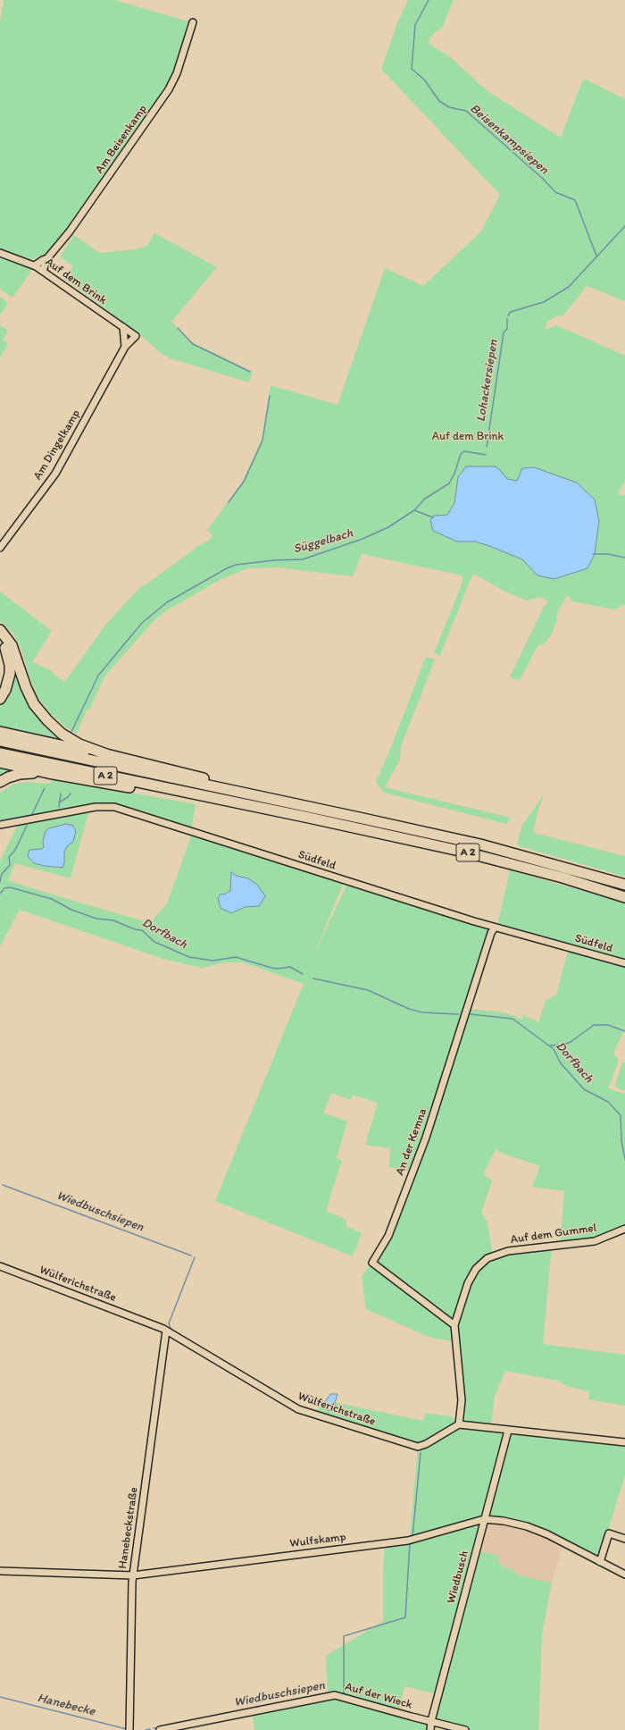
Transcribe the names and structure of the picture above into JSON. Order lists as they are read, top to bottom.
{
  "streets": {
    "highway": ["A 2"],
    "street": [
      "Am Beisenkamp",
      "Auf dem Brink",
      "Am Dingelkamp",
      "Südfeld",
      "An der Kemna",
      "Auf dem Gummel",
      "Wülferichstraße",
      "Hanebeckstraße",
      "Wulfskamp",
      "Wiedbusch",
      "Auf der Wieck"
    ]
  },
  "crossings": [
    ["Am Beisenkamp", "Auf dem Brink"],
    ["Auf dem Brink", "Am Dingelkamp"],
    ["Südfeld", "An der Kemna"],
    ["An der Kemna", "Auf dem Gummel"],
    ["Auf dem Gummel", "Wülferichstraße"],
    ["Wülferichstraße", "Hanebeckstraße"],
    ["Hanebeckstraße", "Wulfskamp"],
    ["Wulfskamp", "Wiedbusch"],
    ["Wiedbusch", "Auf der Wieck"]
  ],
  "water": [
    "Beisenkampsiepen",
    "Lohackersiepen",
    "Süggelbach",
    "Dorfbach",
    "Wiedbuschsiepen",
    "Hanebecke"
  ],
  "parks": ["Auf dem Brink"]
}
